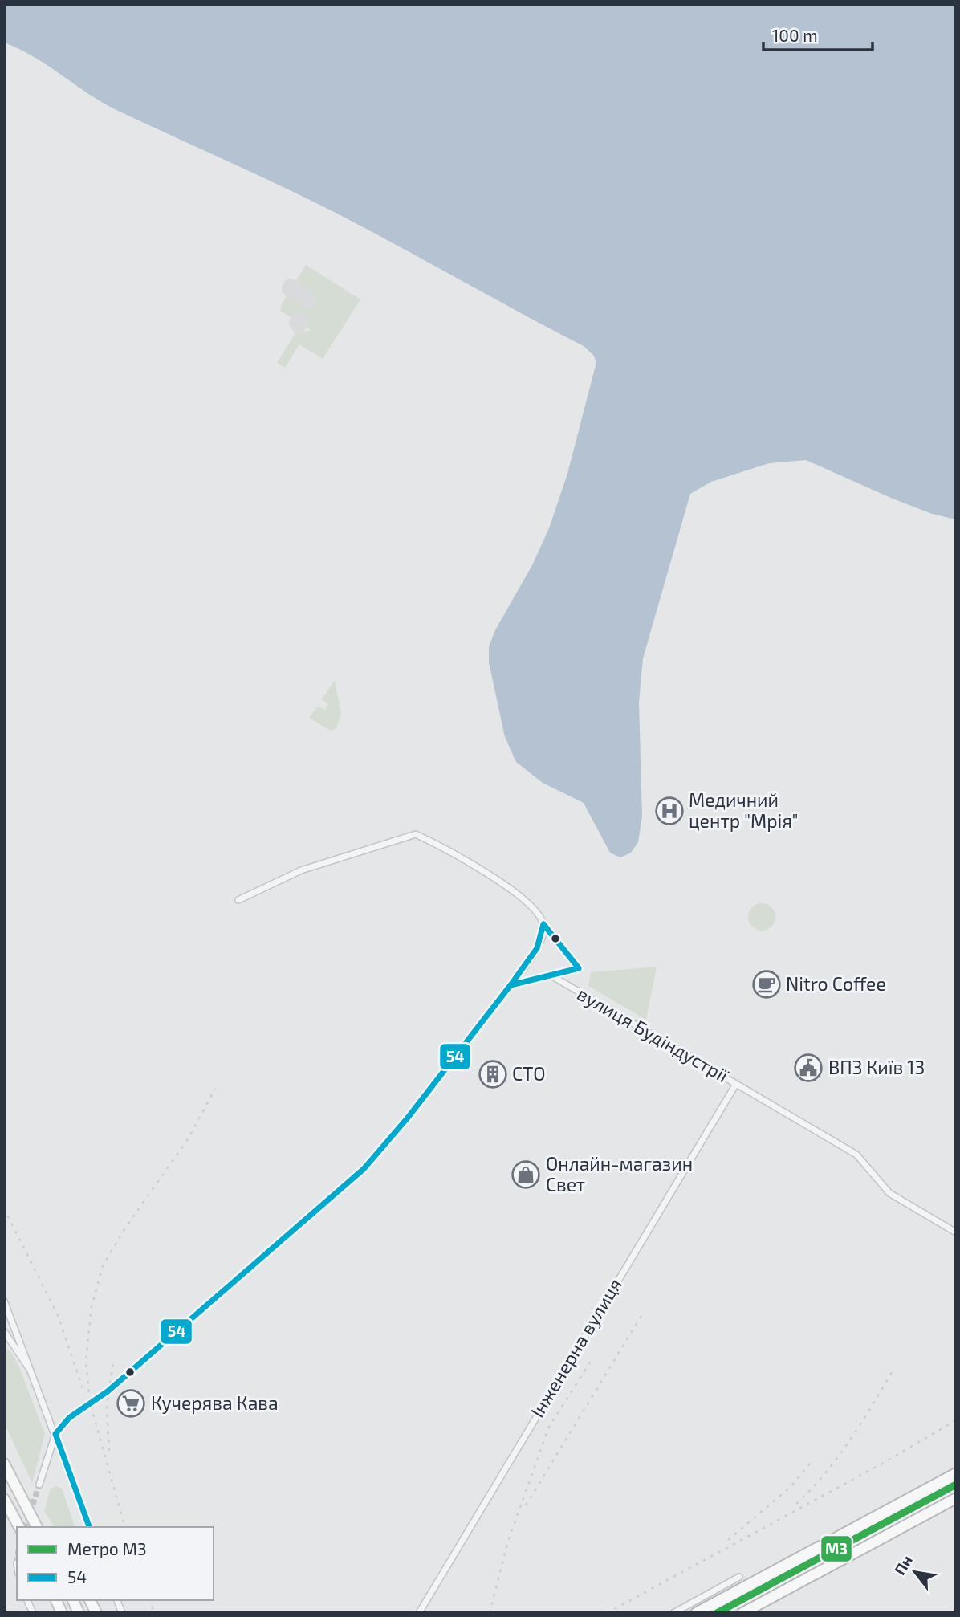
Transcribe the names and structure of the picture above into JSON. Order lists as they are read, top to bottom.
{
  "streets": {
    "street": ["вулиця Будіндустрії", "Інженерна вулиця"]
  },
  "crossings": [
    ["вулиця Будіндустрії", "Інженерна вулиця"]
  ],
  "places": {
    "hospital": ["Медичний центр \"Мрія\""],
    "cafe": ["Nitro Coffee"],
    "public building": ["ВПЗ Київ 13"],
    "building": ["СТО"],
    "shop": ["Онлайн-магазин Свет"],
    "supermarket": ["Кучерява Кава"]
  },
  "lines": ["transit line 54", "metro line M3"],
  "legend": ["Метро M3", "54"],
  "scale_bar": "100 m",
  "north": "top left"
}
